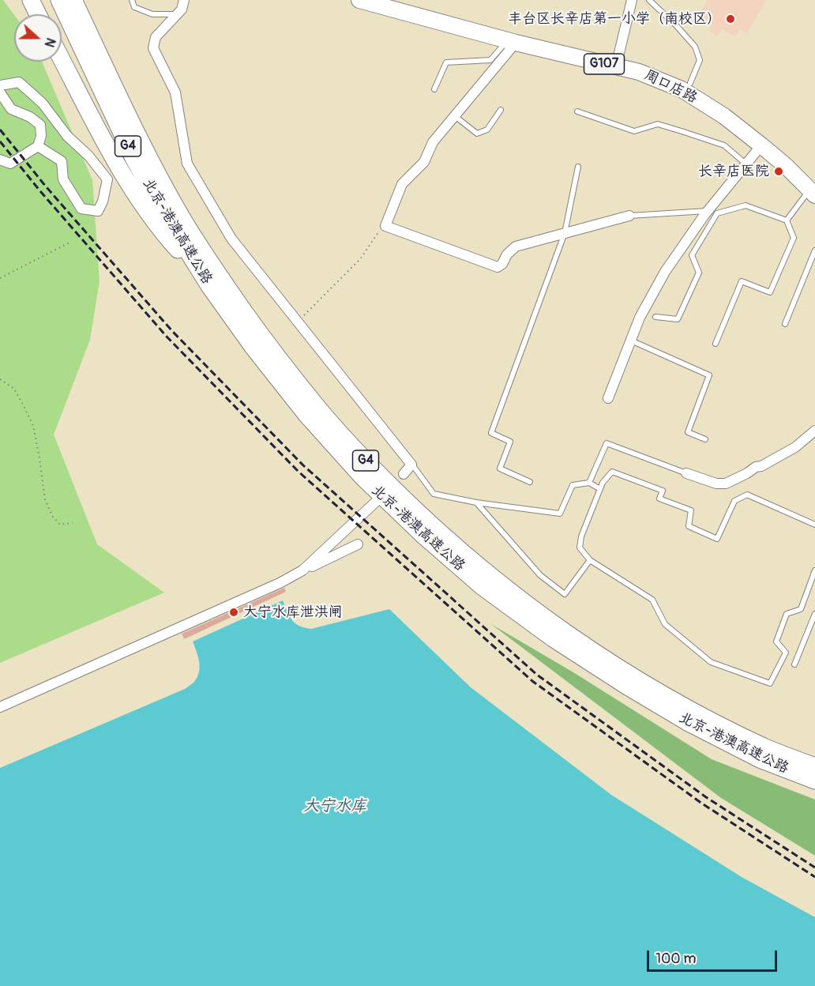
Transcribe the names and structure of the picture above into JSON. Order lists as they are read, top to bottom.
{
  "streets": {
    "highway": [
      "G107",
      "周口店路",
      "G4",
      "北京-港澳高速公路"
    ]
  },
  "water": ["大宁水库"],
  "places": ["丰台区长辛店第一小学（南校区）", "长辛店医院", "大宁水库泄洪闸"],
  "scale_bar": "100 m",
  "north": "right"
}
